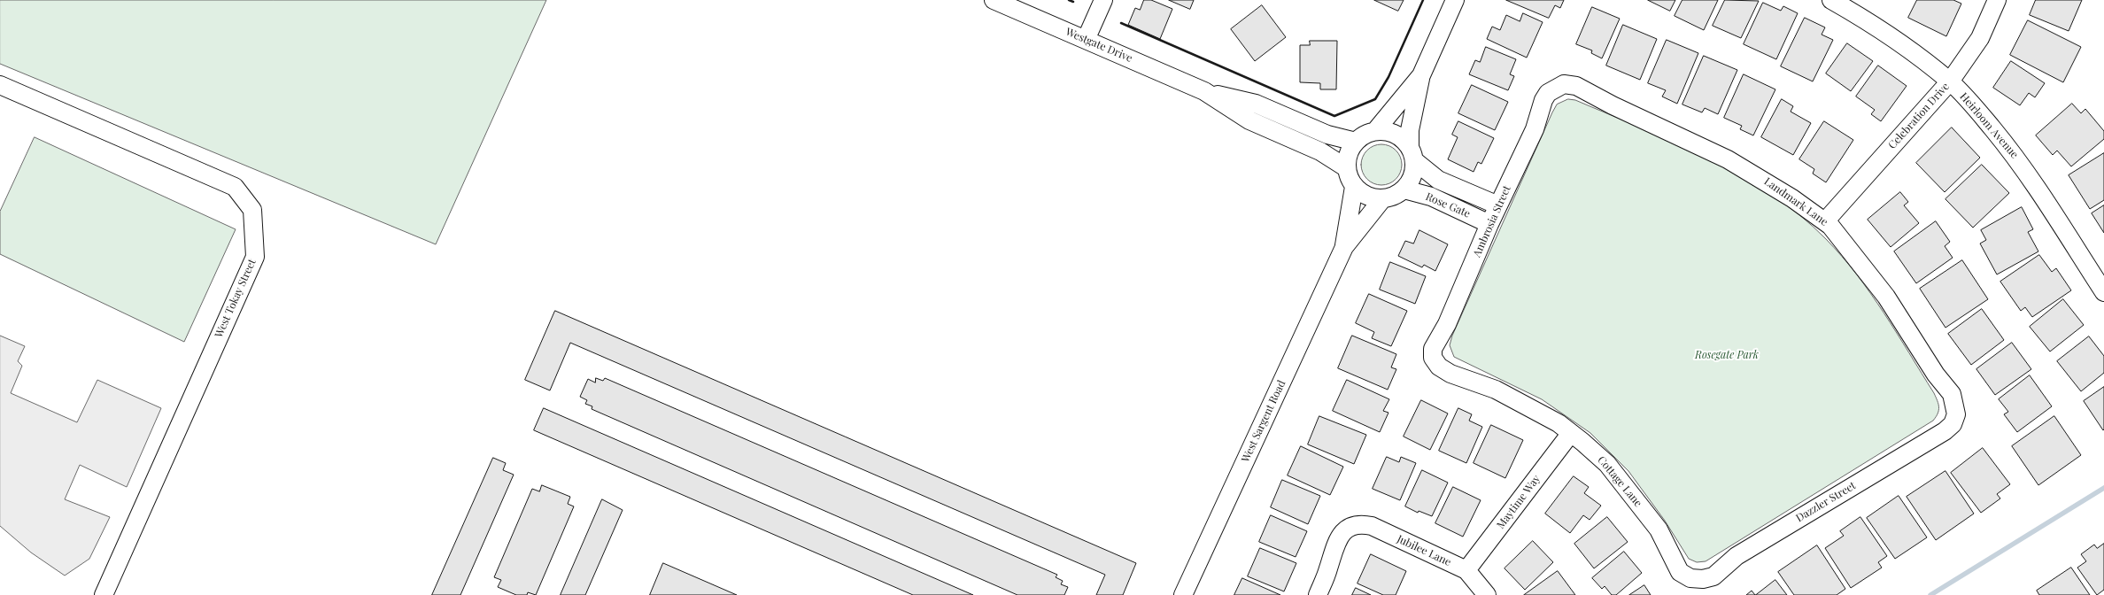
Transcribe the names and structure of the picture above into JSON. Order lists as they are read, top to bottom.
{
  "streets": {
    "street": [
      "Westgate Drive",
      "Celebration Drive",
      "Heirloom Avenue",
      "Landmark Lane",
      "Rose Gate",
      "Ambrosia Street",
      "West Tokay Street",
      "West Sargent Road",
      "Cottage Lane",
      "Maytime Way",
      "Dazzler Street",
      "Jubilee Lane"
    ]
  },
  "crossings": [
    ["Westgate Drive", "Rose Gate"],
    ["Westgate Drive", "West Sargent Road"],
    ["Celebration Drive", "Heirloom Avenue"],
    ["Celebration Drive", "Landmark Lane"],
    ["Landmark Lane", "Ambrosia Street"],
    ["Landmark Lane", "Dazzler Street"],
    ["Rose Gate", "Ambrosia Street"],
    ["Rose Gate", "West Sargent Road"],
    ["Ambrosia Street", "Cottage Lane"],
    ["Cottage Lane", "Maytime Way"],
    ["Cottage Lane", "Dazzler Street"],
    ["Maytime Way", "Jubilee Lane"]
  ],
  "parks": ["Rosegate Park"]
}
